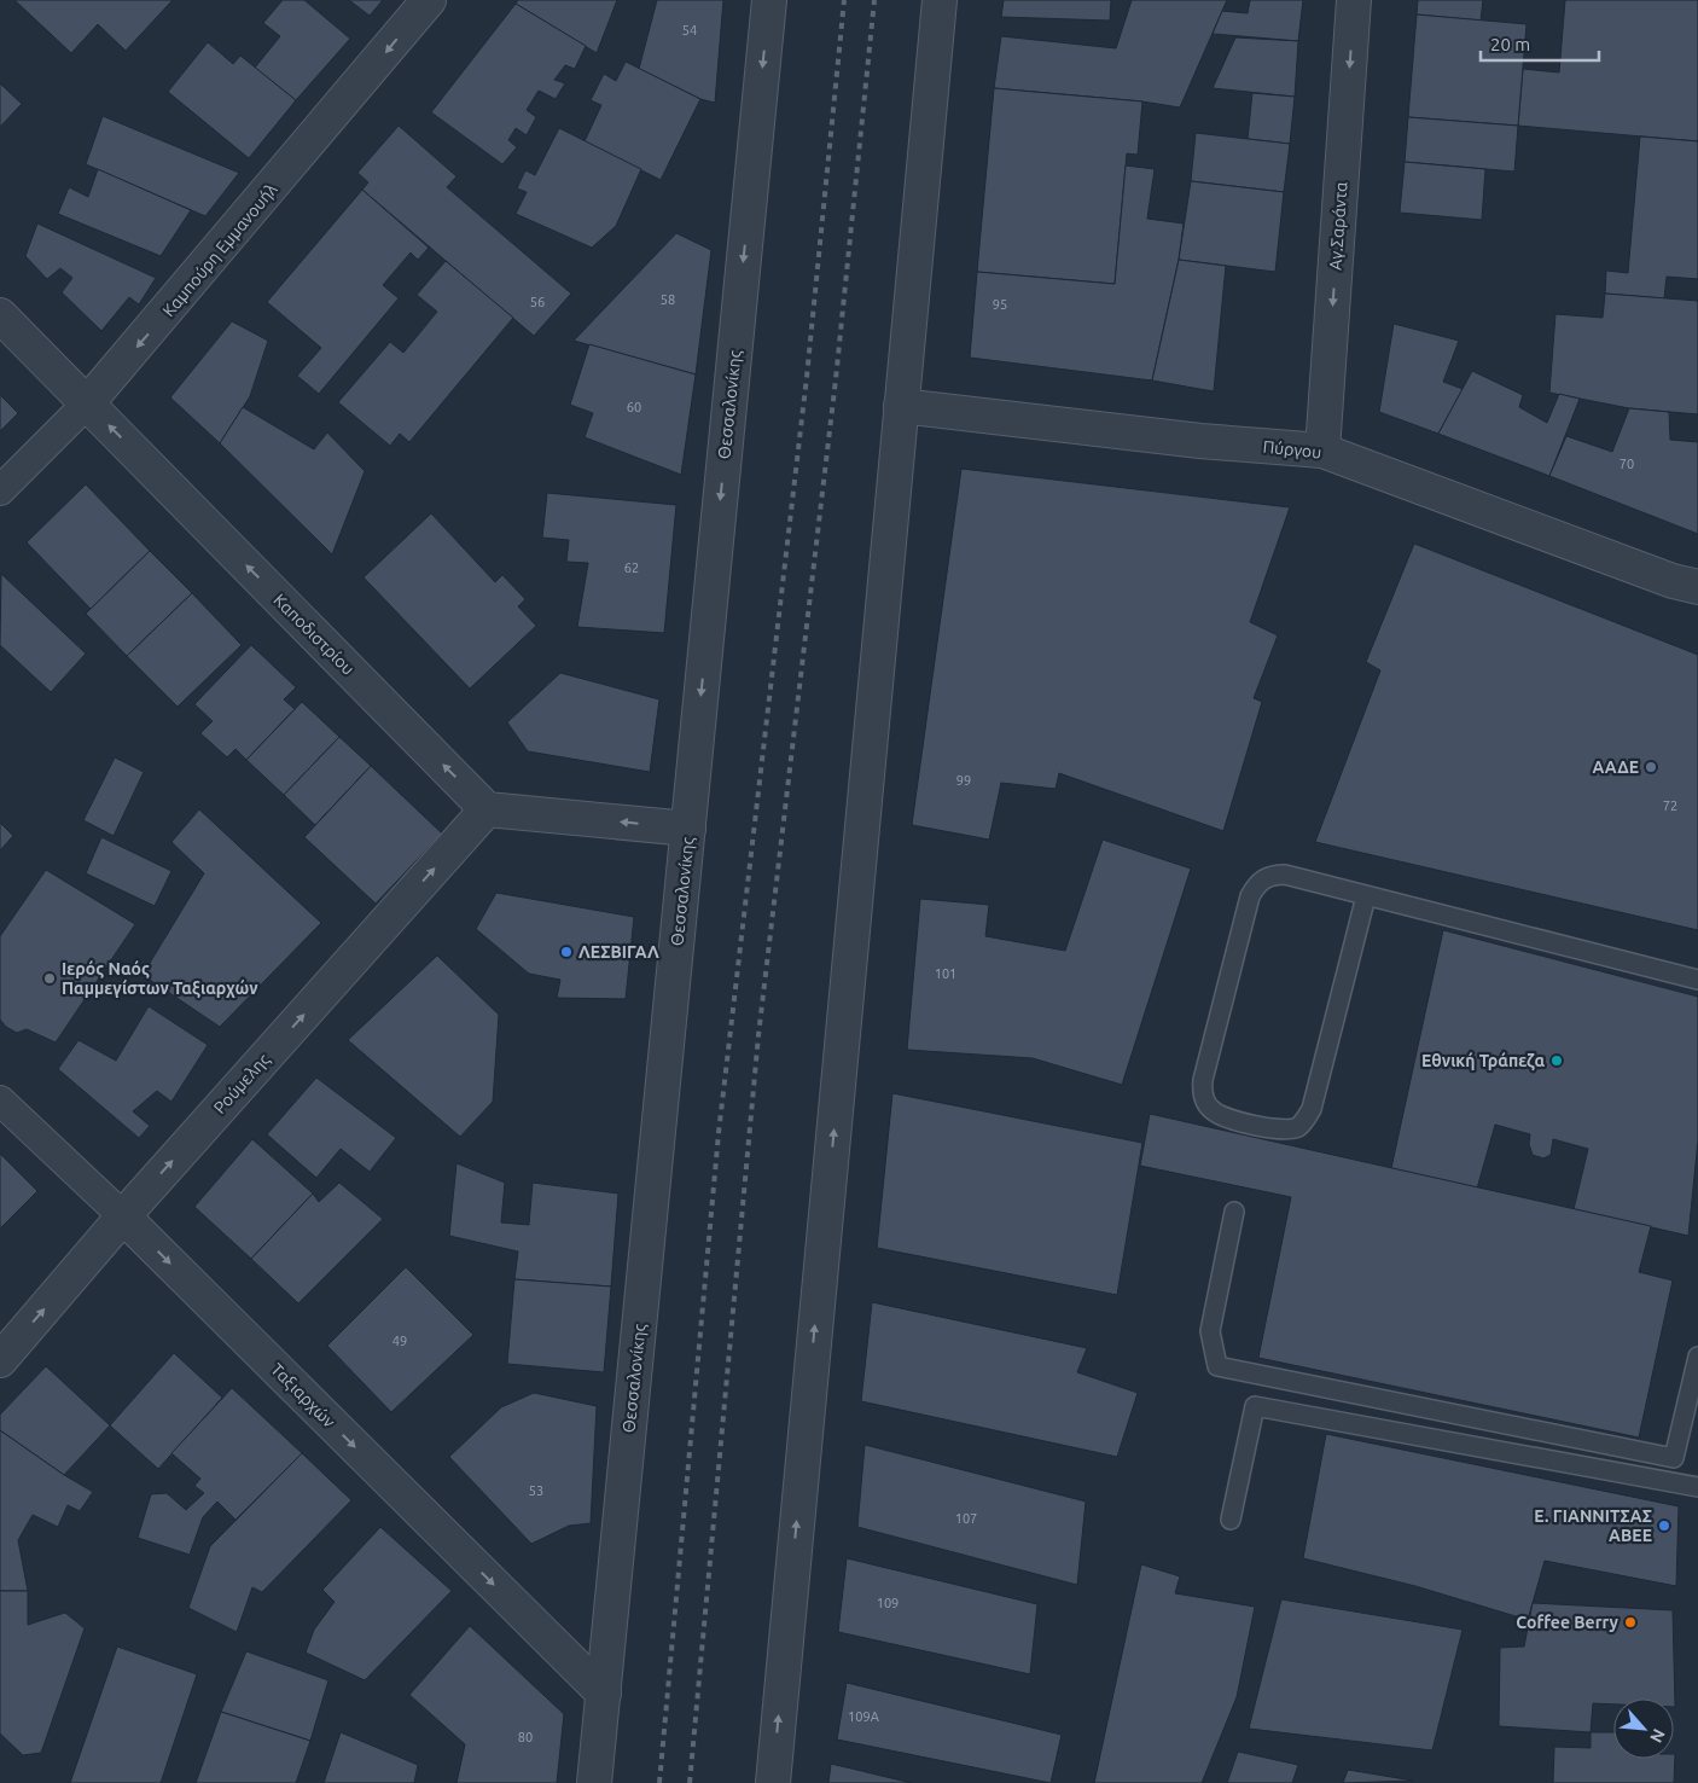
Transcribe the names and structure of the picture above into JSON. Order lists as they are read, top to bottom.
{
  "streets": {
    "street": [
      "Αγ.Σαράντα",
      "Καμπούρη Εμμανουήλ",
      "Θεσσαλονίκης",
      "Πύργου",
      "Καποδιστρίου",
      "Ρούμελης",
      "Ταξιαρχών"
    ]
  },
  "crossings": [
    ["Αγ.Σαράντα", "Πύργου"],
    ["Καμπούρη Εμμανουήλ", "Καποδιστρίου"],
    ["Θεσσαλονίκης", "Ταξιαρχών"],
    ["Καποδιστρίου", "Ρούμελης"],
    ["Ρούμελης", "Ταξιαρχών"]
  ],
  "one_way": [
    "Αγ.Σαράντα",
    "Καμπούρη Εμμανουήλ",
    "Καποδιστρίου",
    "Ρούμελης",
    "Ταξιαρχών"
  ],
  "places": [
    "ΑΑΔΕ",
    "ΛΕΣΒΙΓΑΛ",
    "Ιερός Ναός Παμμεγίστων Ταξιαρχών",
    "Εθνική Τράπεζα",
    "Ε. ΓΙΑΝΝΙΤΣΑΣ ΑΒΕΕ",
    "Coffee Berry"
  ],
  "house_numbers": [
    "54",
    "58",
    "56",
    "95",
    "60",
    "70",
    "62",
    "99",
    "72",
    "101",
    "49",
    "53",
    "107",
    "109",
    "109Α",
    "80"
  ],
  "scale_bar": "20 m",
  "north": "bottom right"
}
